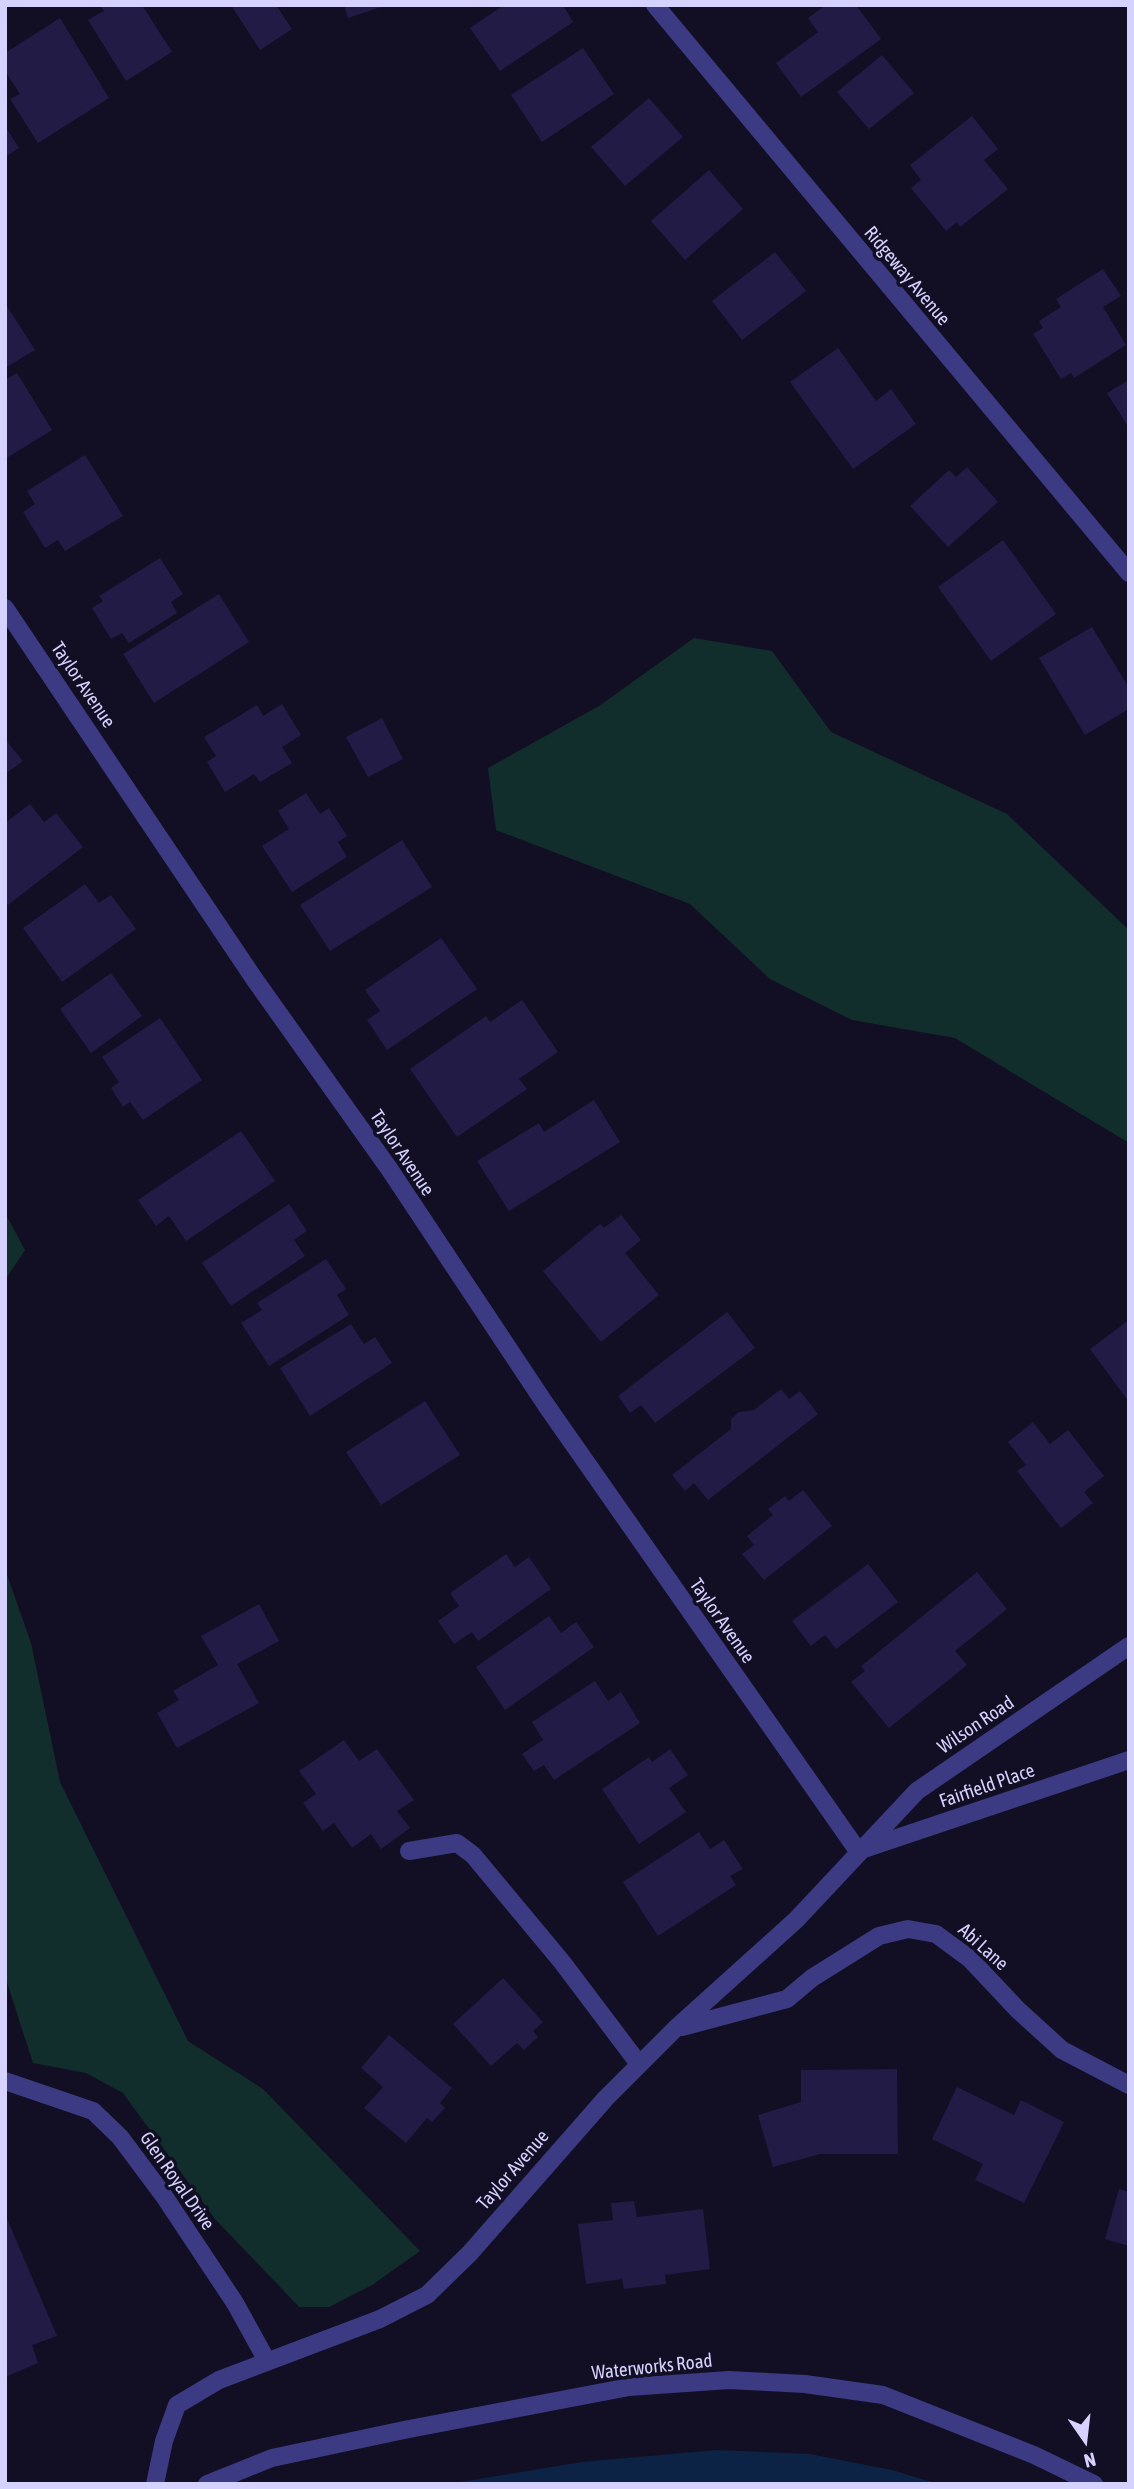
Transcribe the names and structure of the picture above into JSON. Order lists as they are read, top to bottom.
{
  "streets": {
    "street": [
      "Ridgeway Avenue",
      "Taylor Avenue",
      "Wilson Road",
      "Fairfield Place",
      "Abi Lane",
      "Glen Royal Drive",
      "Waterworks Road"
    ]
  },
  "crossings": [
    ["Taylor Avenue", "Wilson Road"],
    ["Taylor Avenue", "Fairfield Place"],
    ["Taylor Avenue", "Abi Lane"],
    ["Taylor Avenue", "Glen Royal Drive"],
    ["Wilson Road", "Fairfield Place"]
  ],
  "north": "bottom"
}
